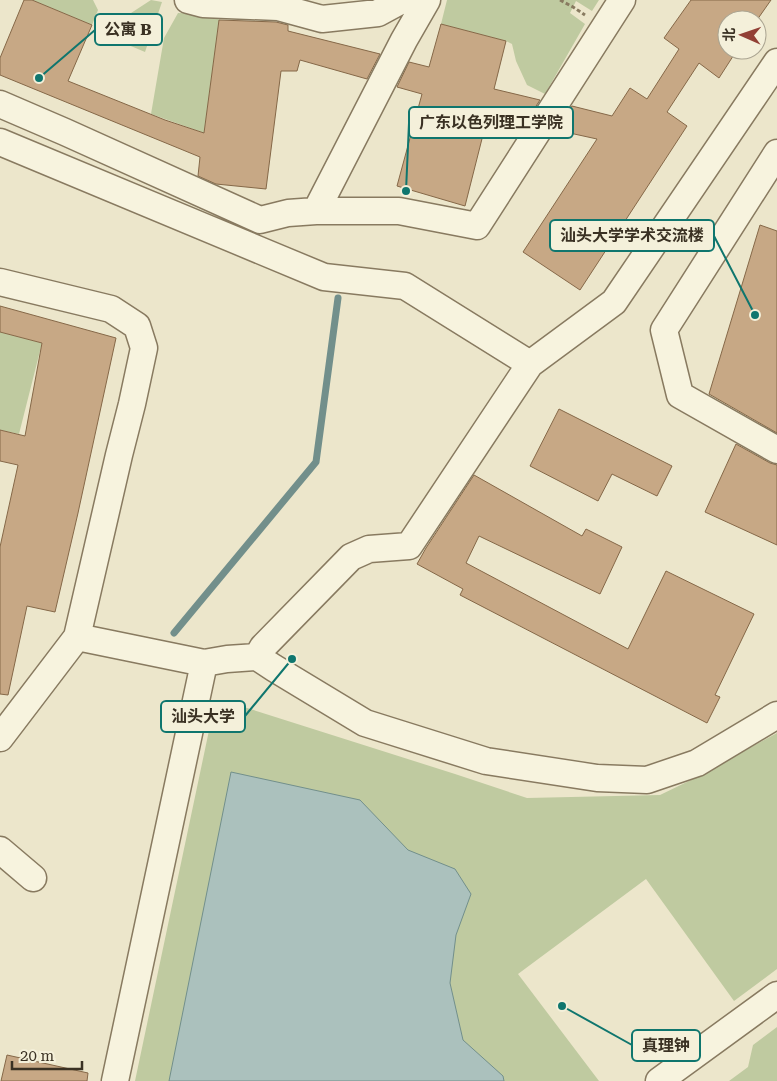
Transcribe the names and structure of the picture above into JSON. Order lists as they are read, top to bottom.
{
  "places": [
    "公寓 B",
    "广东以色列理工学院",
    "汕头大学学术交流楼",
    "汕头大学",
    "真理钟"
  ],
  "scale_bar": "20 m",
  "north": "left"
}
